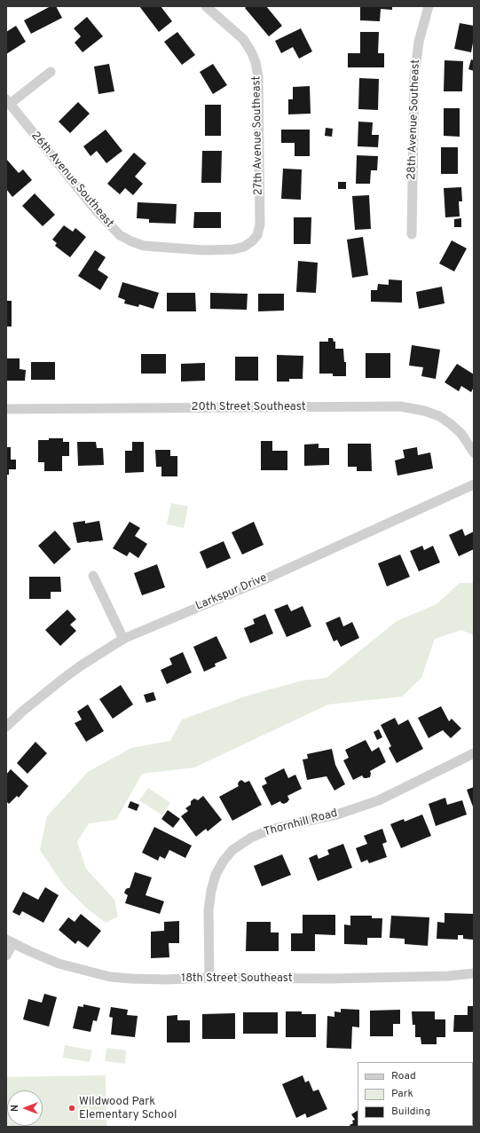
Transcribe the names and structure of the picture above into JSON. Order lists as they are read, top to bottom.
{
  "streets": {
    "street": [
      "28th Avenue Southeast",
      "27th Avenue Southeast",
      "26th Avenue Southeast",
      "20th Street Southeast",
      "Larkspur Drive",
      "Thornhill Road",
      "18th Street Southeast"
    ]
  },
  "crossings": [
    ["27th Avenue Southeast", "26th Avenue Southeast"],
    ["Thornhill Road", "18th Street Southeast"]
  ],
  "places": ["Wildwood Park Elementary School"],
  "legend": ["Road", "Park", "Building"],
  "north": "left"
}
